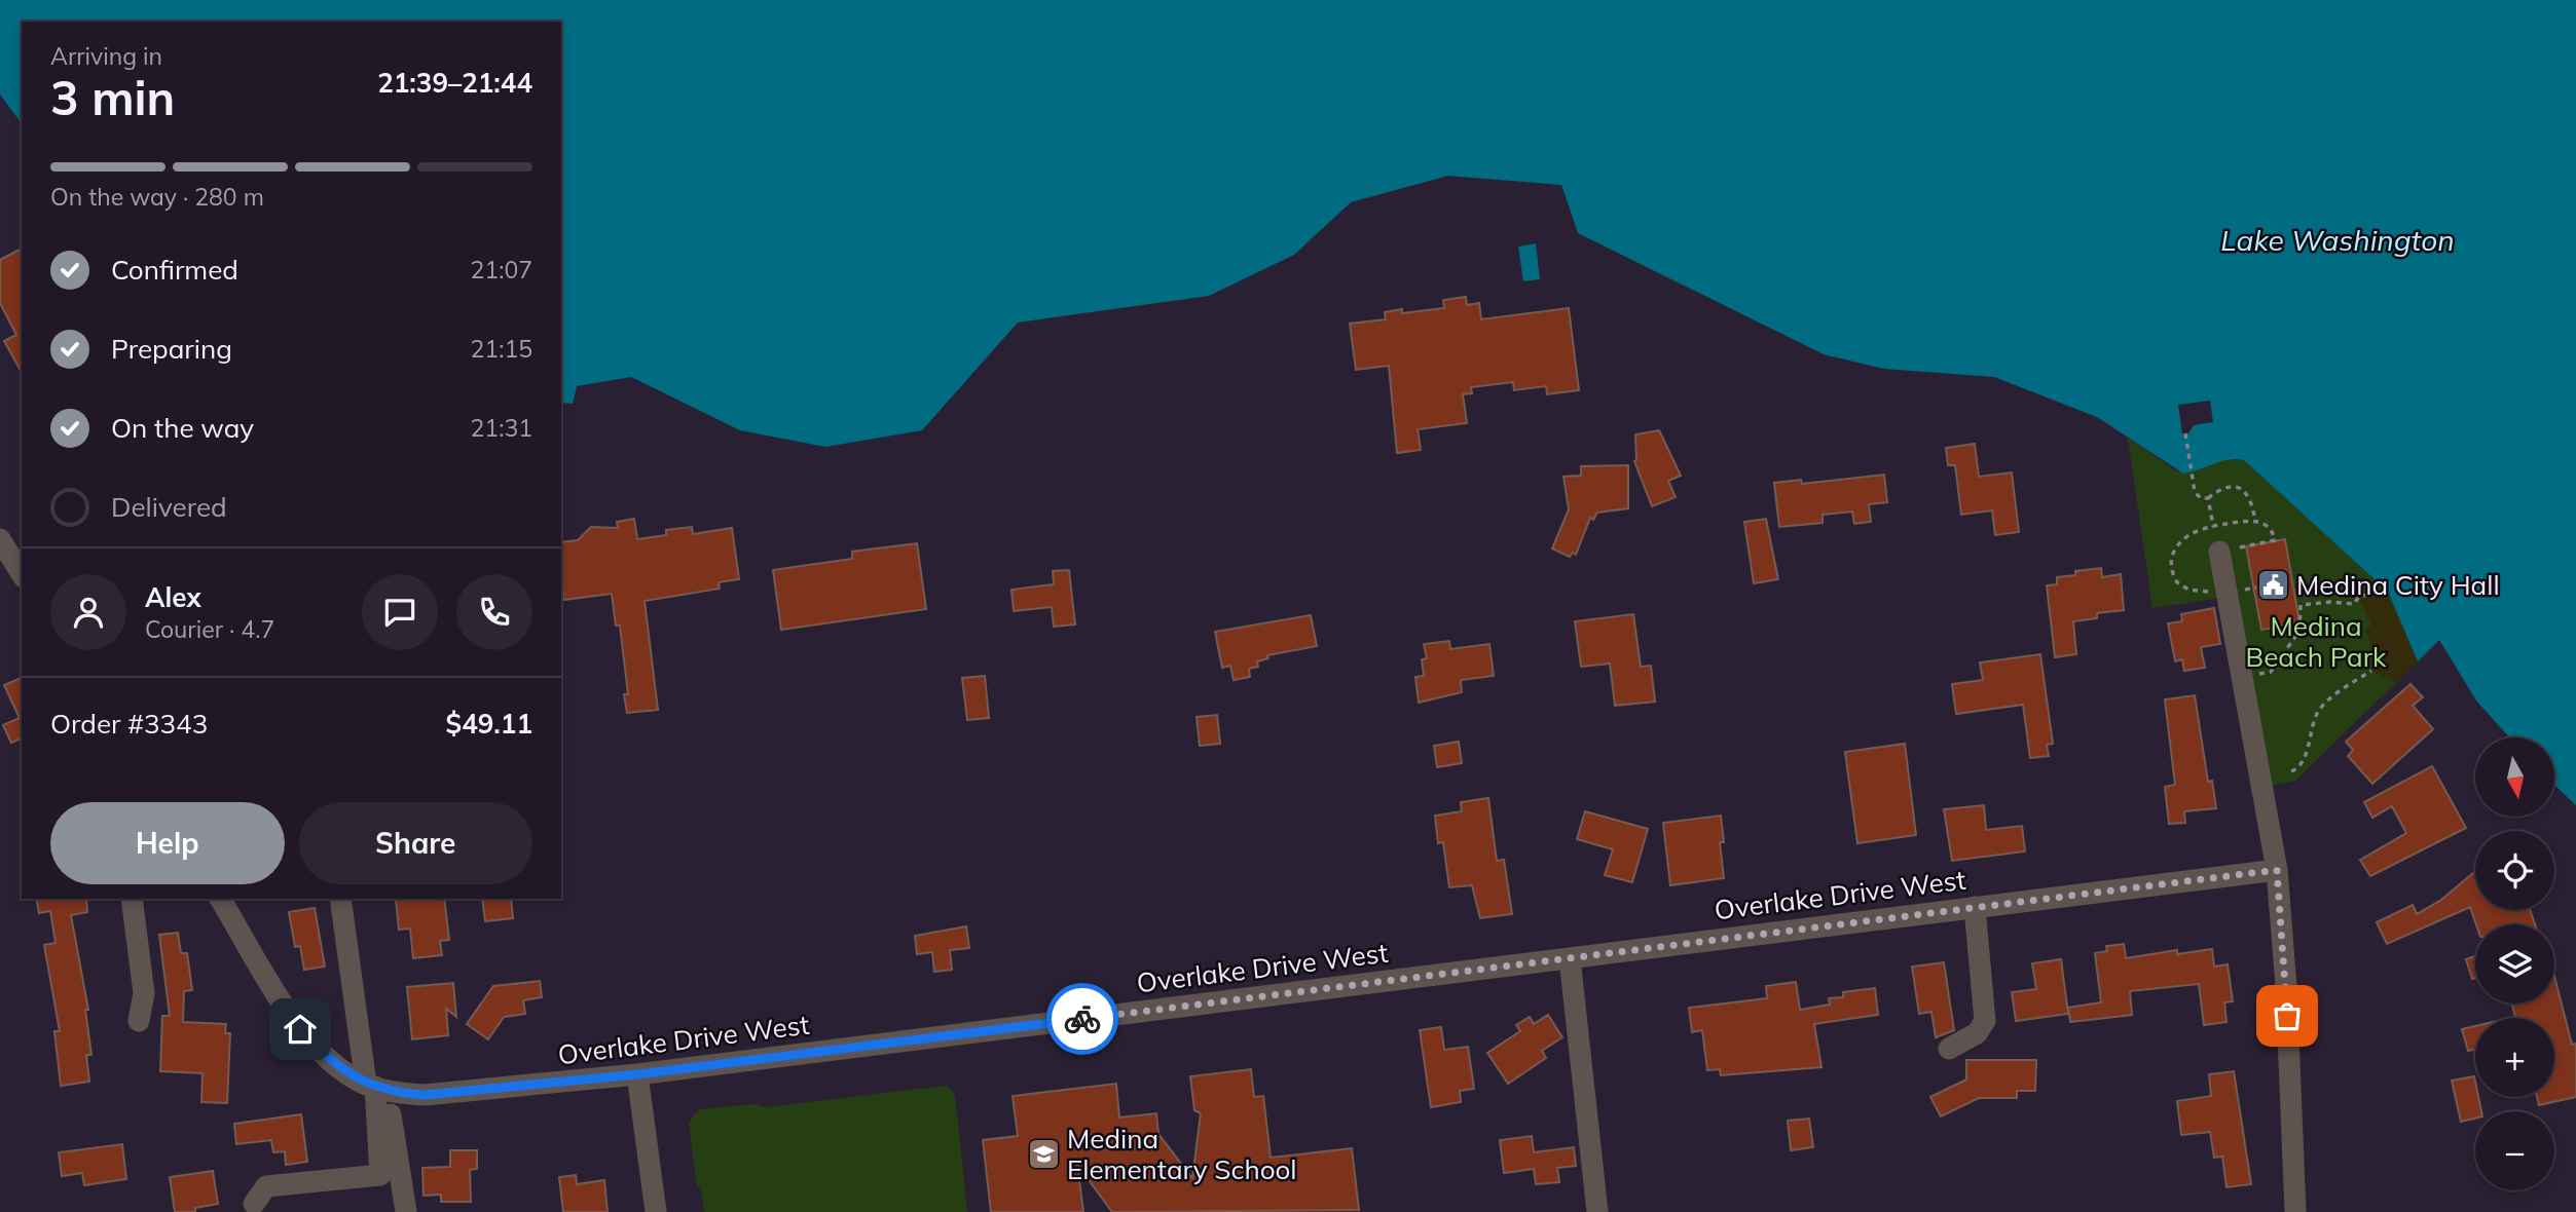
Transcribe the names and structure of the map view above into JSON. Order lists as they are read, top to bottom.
{
  "streets": {
    "street": ["Overlake Drive West"]
  },
  "water": ["Lake Washington"],
  "parks": ["Medina Beach Park"],
  "places": {
    "public building": ["Medina City Hall"],
    "school or university": ["Medina Elementary School"]
  },
  "north": "bottom",
  "page": {
    "heading": ["3 min", "Arriving in", "21:39–21:44"],
    "panel": [
      "Alex",
      "Courier · 4.7",
      "Order #3343",
      "$49.11"
    ],
    "bar": "On the way · 280 m",
    "list": [
      ["Confirmed", "21:07"],
      ["Preparing", "21:15"],
      ["On the way", "21:31"],
      "Delivered"
    ],
    "map_buttons": ["+", "−"],
    "buttons": ["Help", "Share"]
  }
}
